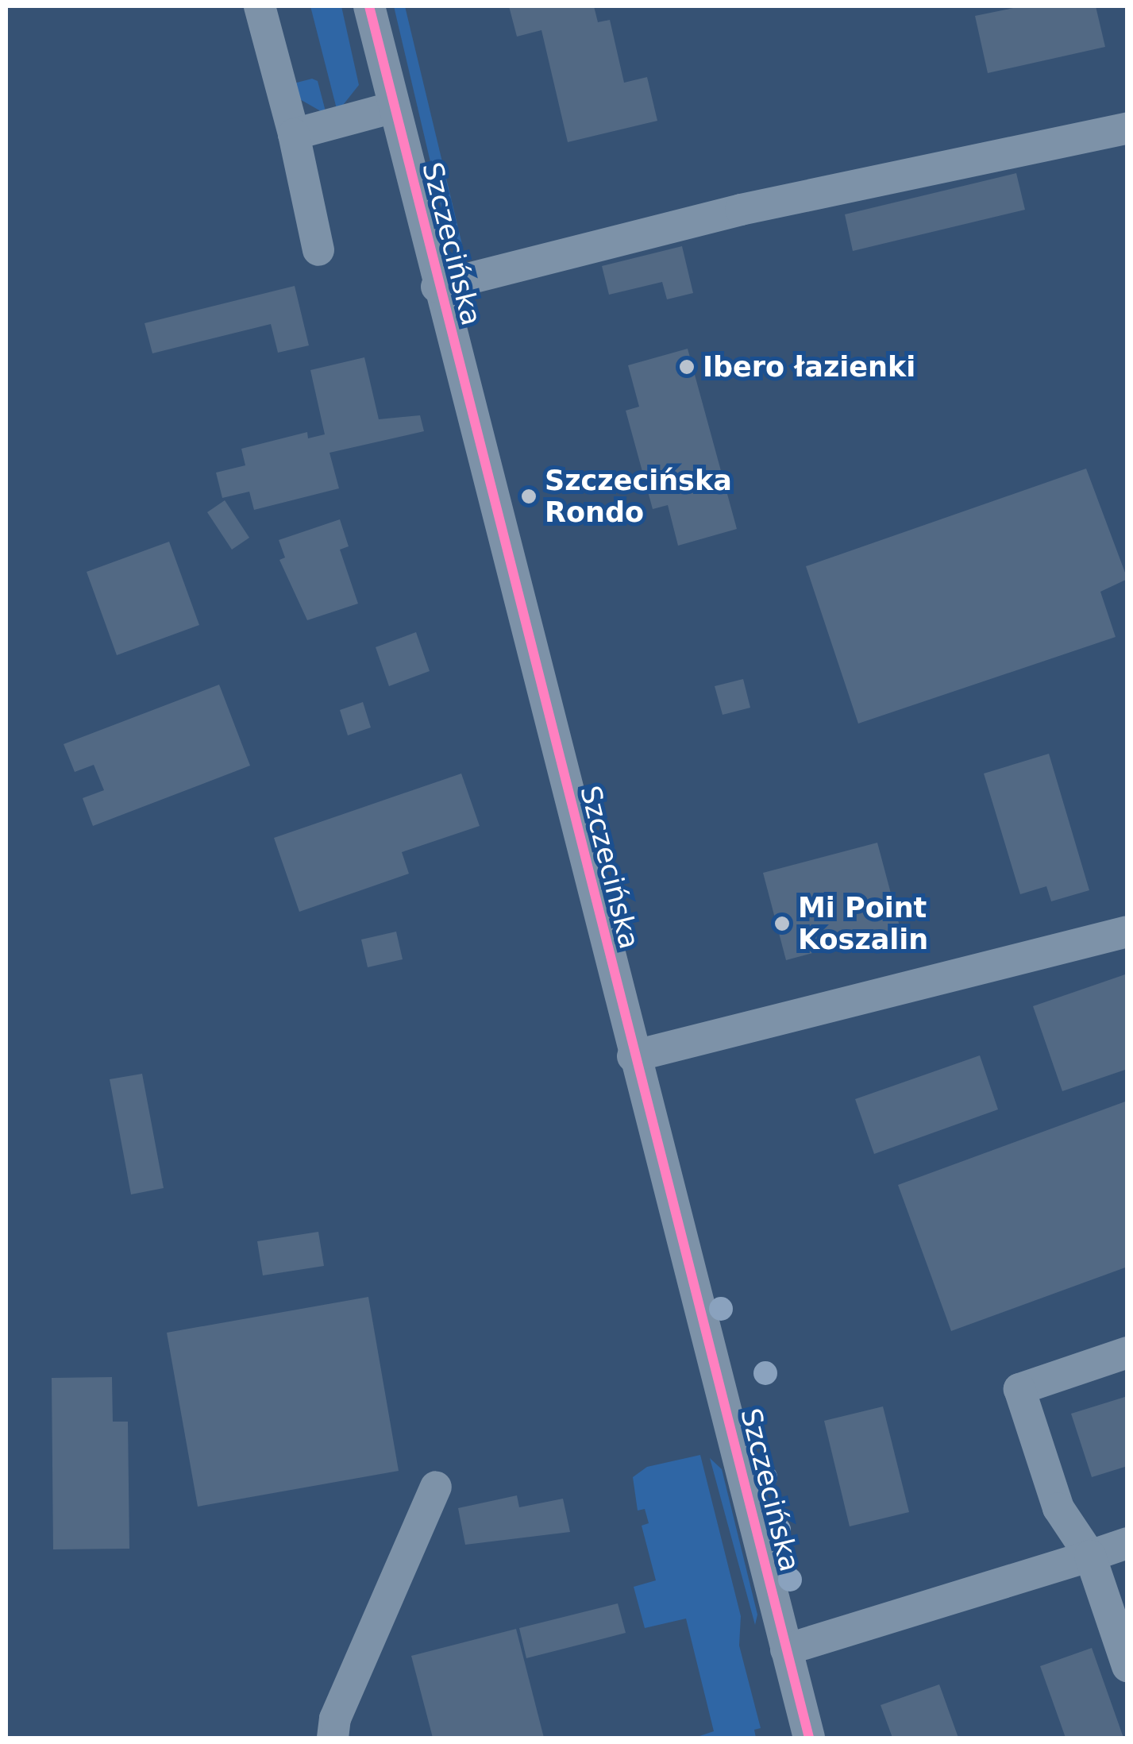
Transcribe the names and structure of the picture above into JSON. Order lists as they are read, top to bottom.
{
  "streets": {
    "street": ["Szczecińska"]
  },
  "places": ["Ibero łazienki", "Szczecińska Rondo", "Mi Point Koszalin"]
}
